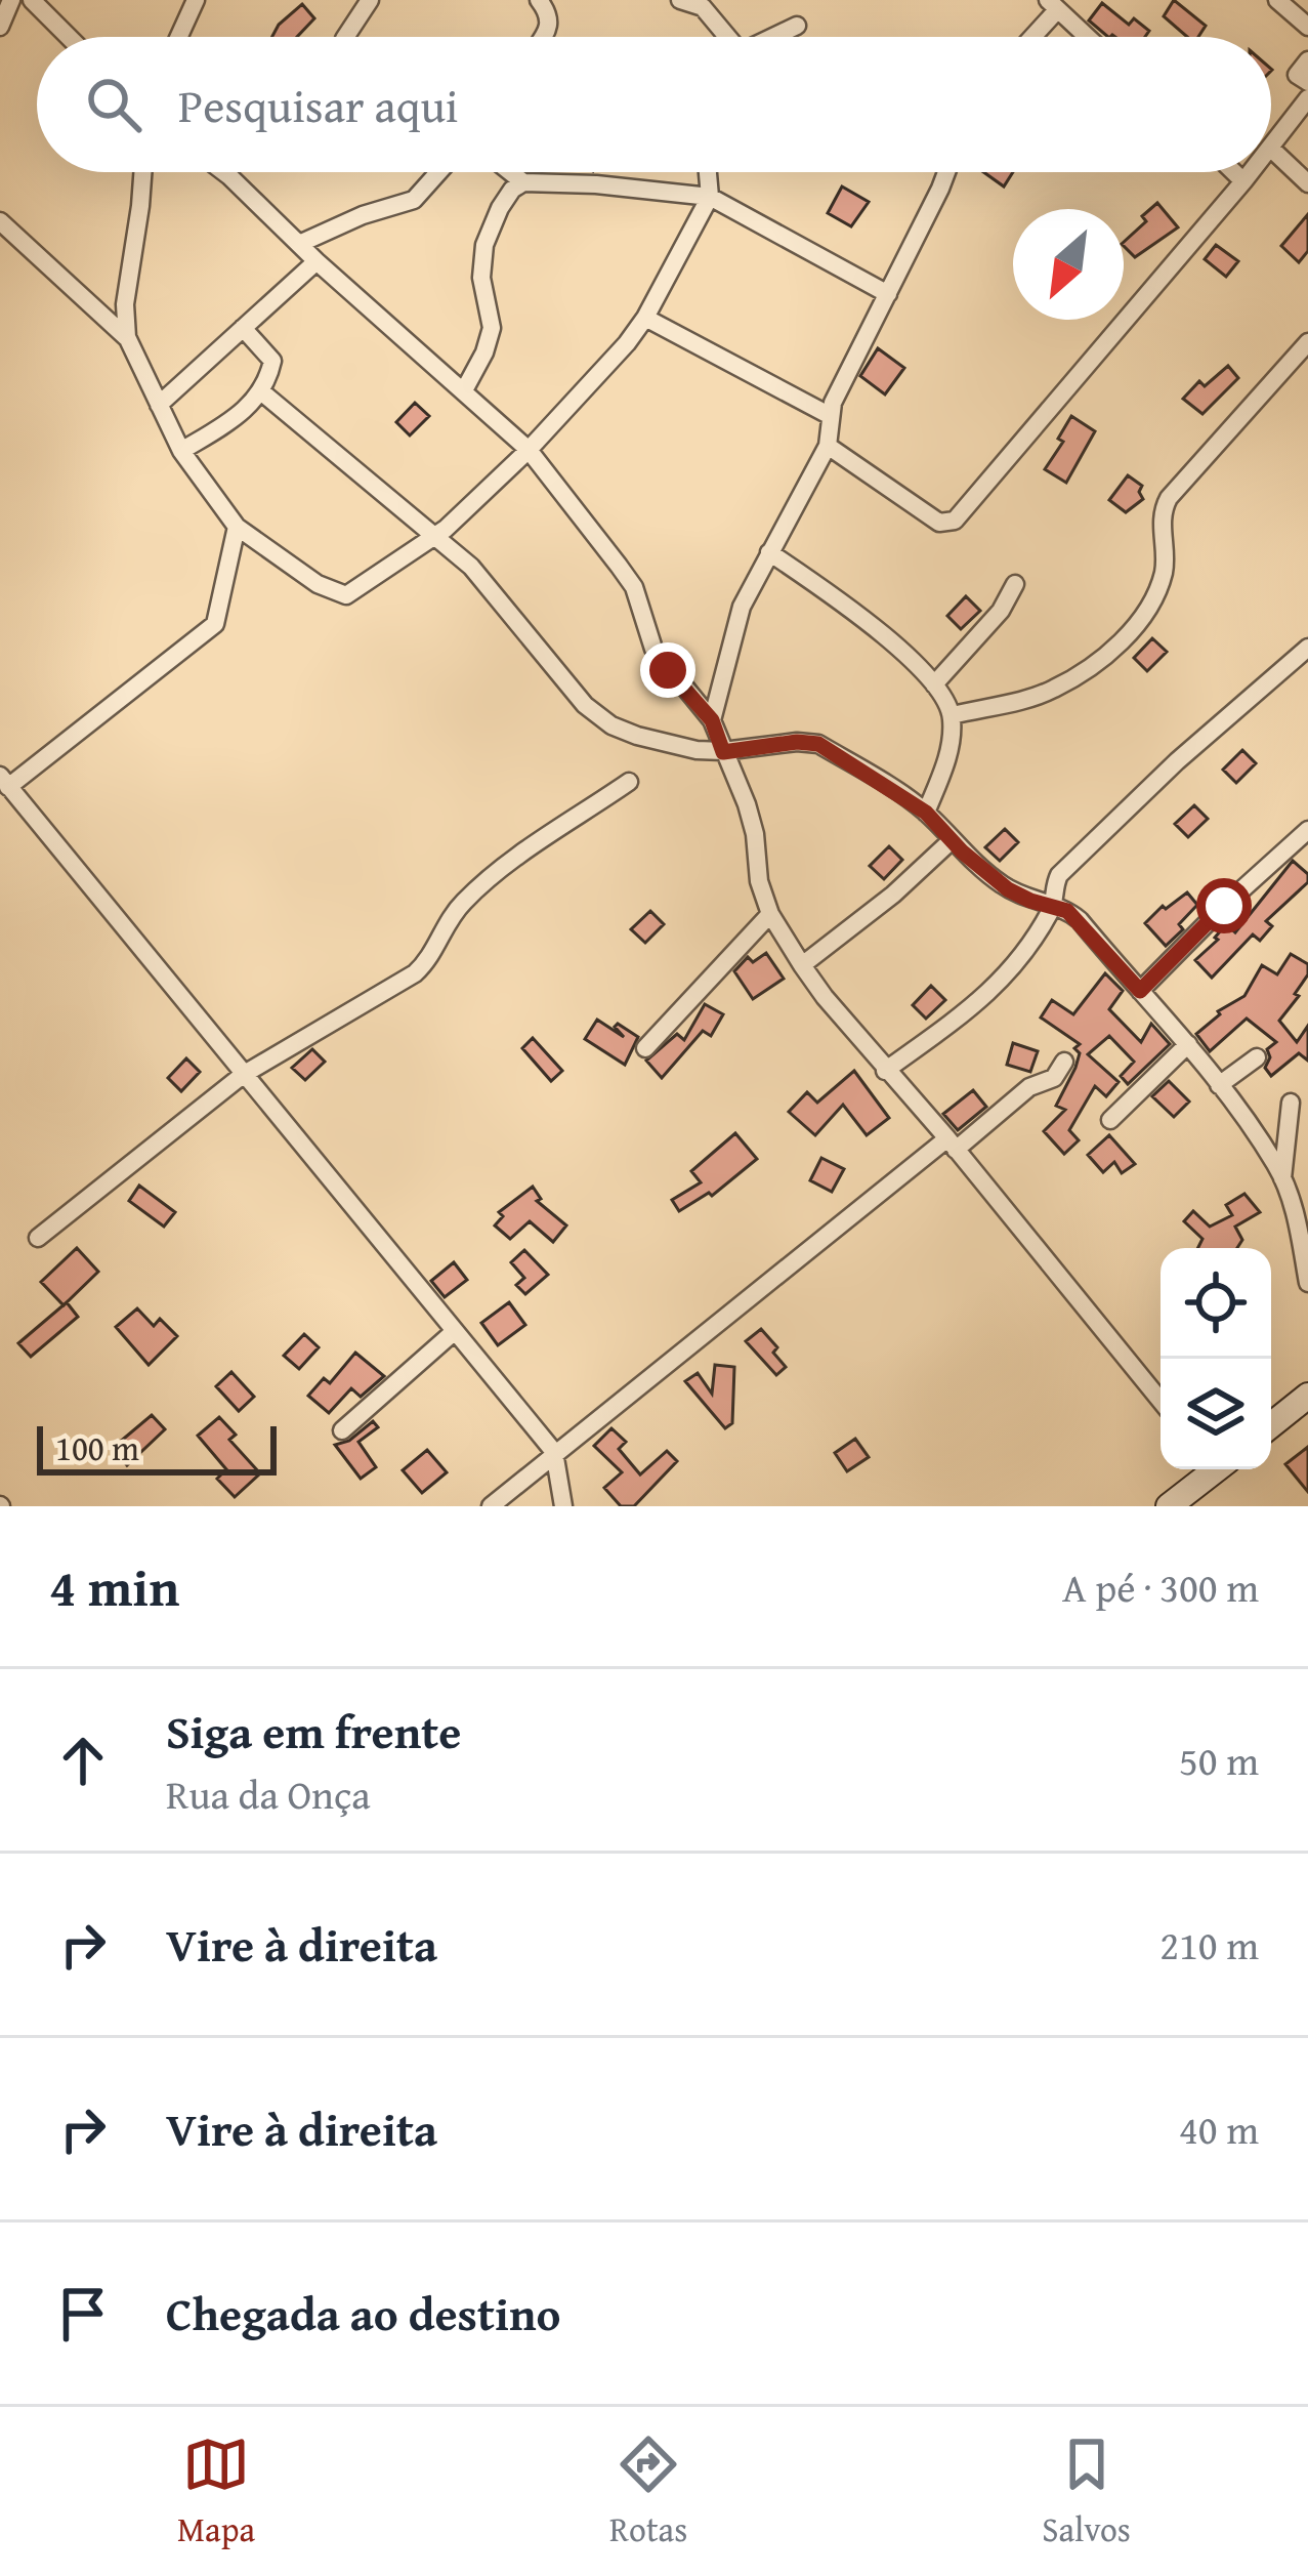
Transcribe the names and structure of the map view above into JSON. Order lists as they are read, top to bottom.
{
  "scale_bar": "100 m",
  "north": "bottom left",
  "page": {
    "search": "Pesquisar aqui",
    "scale": "100 m",
    "heading": ["4 min", "A pé · 300 m"],
    "list": [
      ["Siga em frente", "Rua da Onça", "50 m"],
      ["Vire à direita", "210 m"],
      ["Vire à direita", "40 m"],
      "Chegada ao destino"
    ],
    "nav": ["Mapa", "Rotas", "Salvos"]
  }
}
